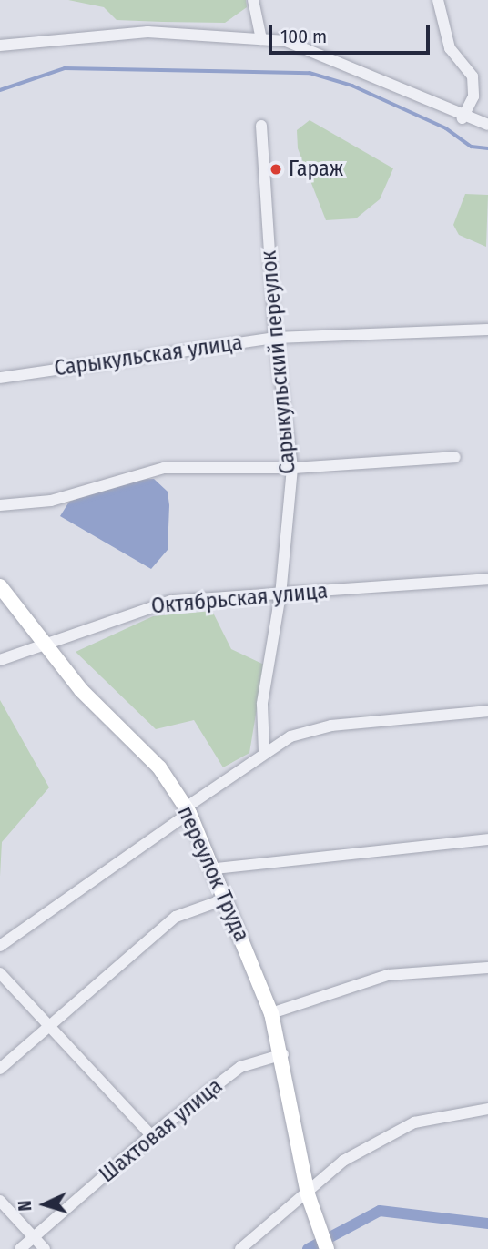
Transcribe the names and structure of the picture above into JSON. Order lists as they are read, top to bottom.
{
  "streets": {
    "street": [
      "Сарыкульская улица",
      "Сарыкульский переулок",
      "Октябрьская улица",
      "переулок Труда",
      "Шахтовая улица"
    ]
  },
  "crossings": [
    ["Сарыкульская улица", "Сарыкульский переулок"],
    ["Сарыкульский переулок", "Октябрьская улица"],
    ["Октябрьская улица", "переулок Труда"],
    ["переулок Труда", "Шахтовая улица"]
  ],
  "places": ["Гараж"],
  "scale_bar": "100 m",
  "north": "left"
}
